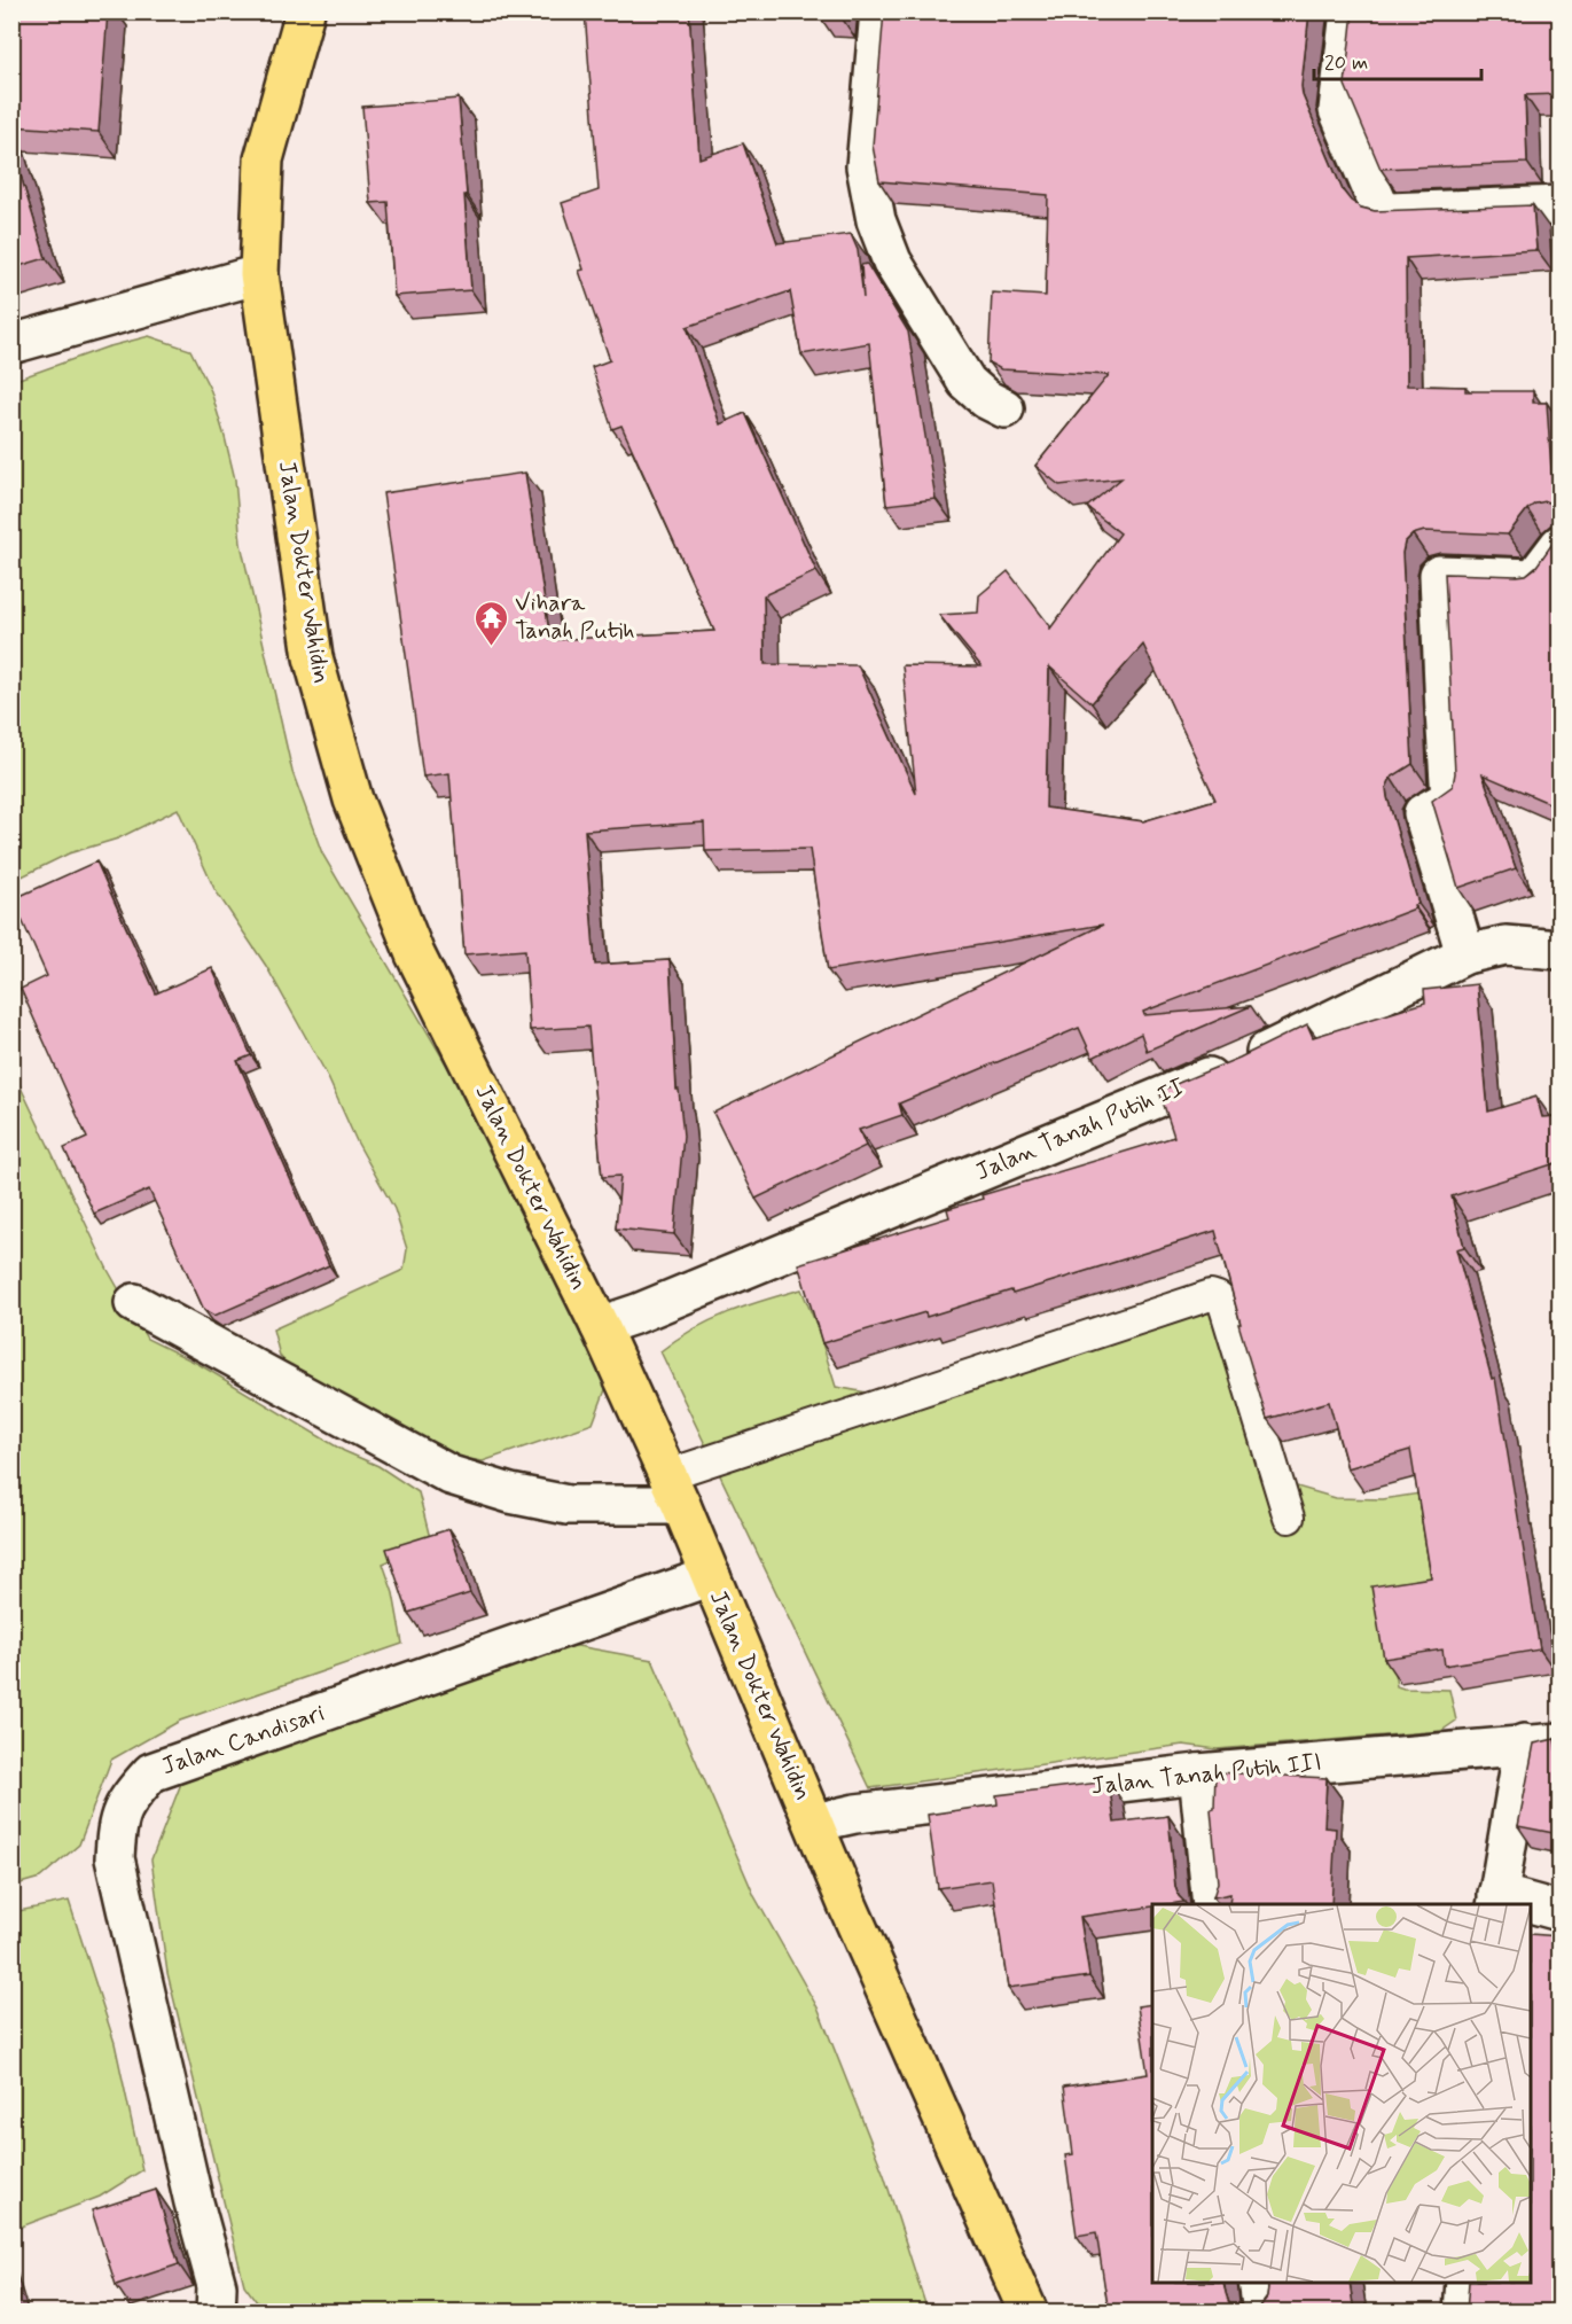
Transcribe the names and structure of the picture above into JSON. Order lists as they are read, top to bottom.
{
  "streets": {
    "highway": ["Jalan Dokter Wahidin"],
    "street": ["Jalan Tanah Putih II", "Jalan Candisari", "Jalan Tanah Putih III"]
  },
  "crossings": [
    ["Jalan Dokter Wahidin", "Jalan Tanah Putih II"],
    ["Jalan Dokter Wahidin", "Jalan Candisari"],
    ["Jalan Dokter Wahidin", "Jalan Tanah Putih III"]
  ],
  "places": {
    "temple": ["Vihara Tanah Putih"]
  },
  "scale_bar": "20 m"
}
